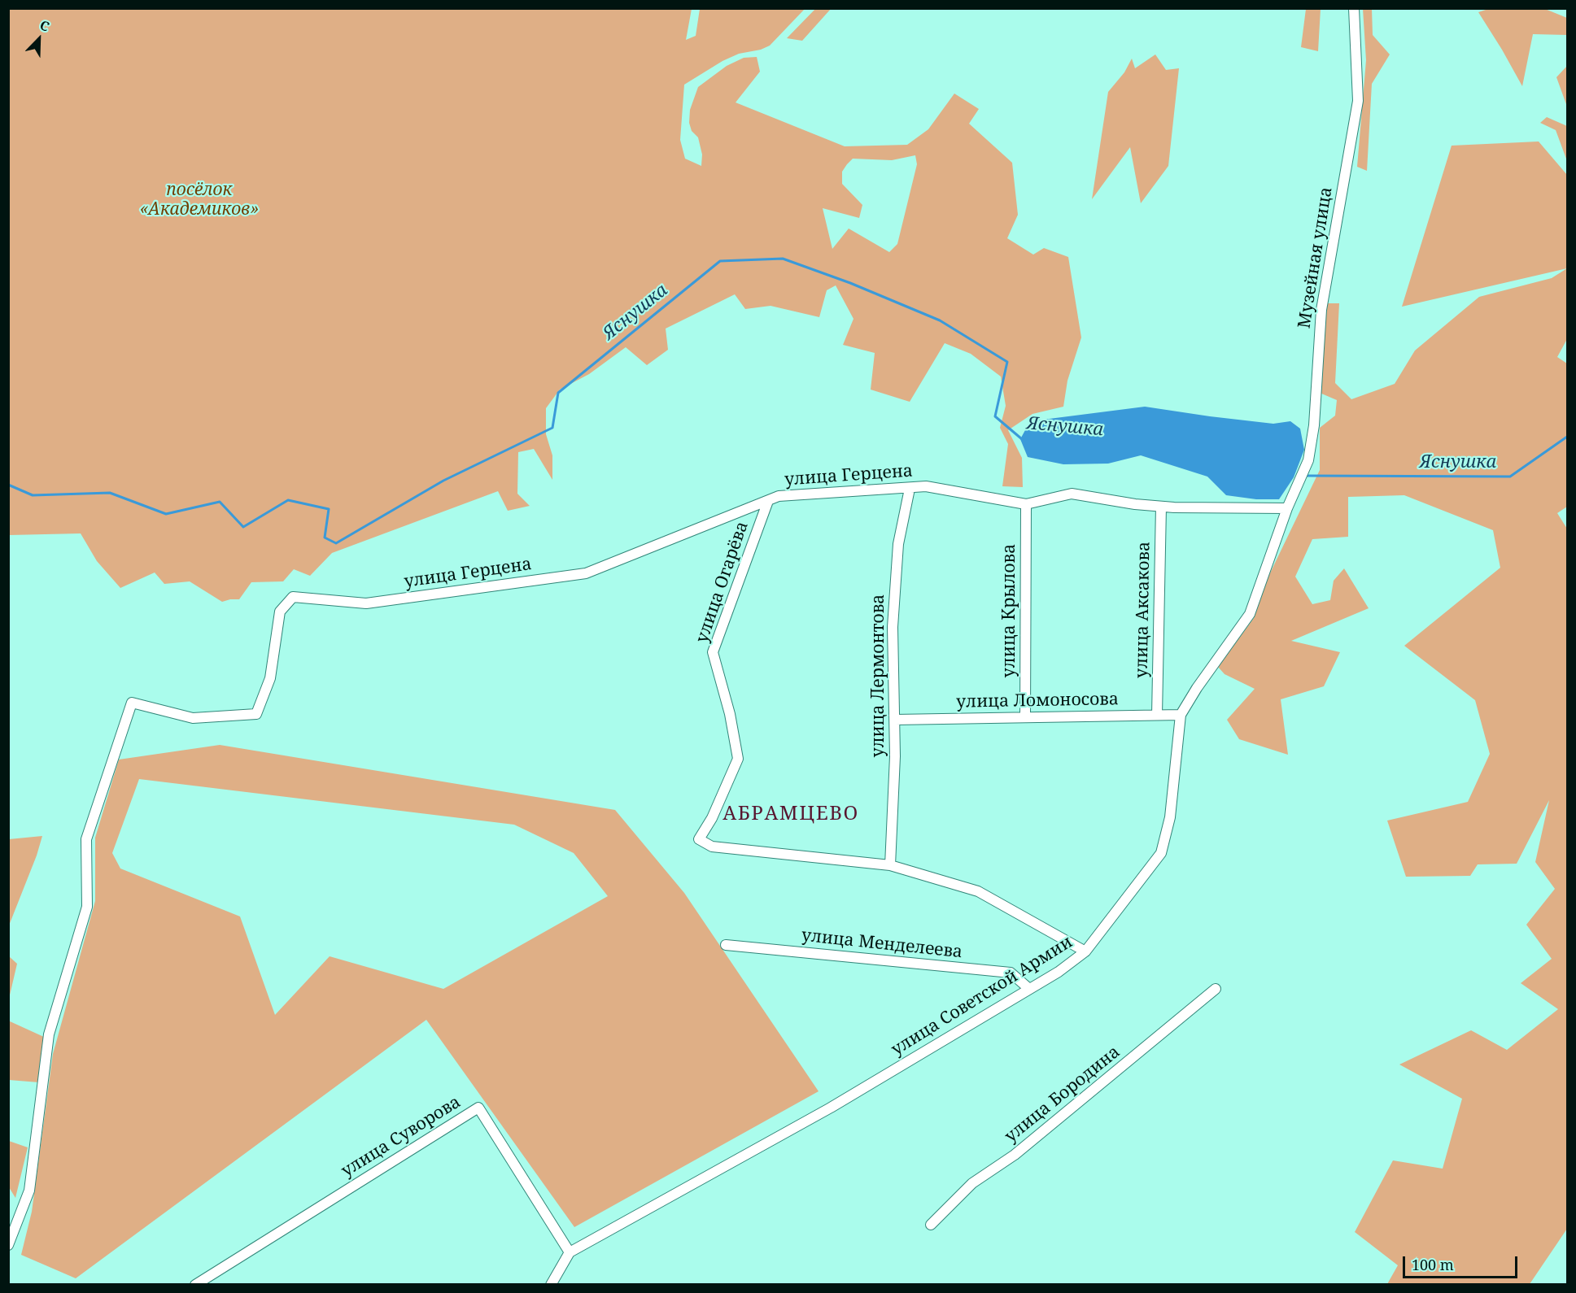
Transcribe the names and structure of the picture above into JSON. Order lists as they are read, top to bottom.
{
  "streets": {
    "street": [
      "Музейная улица",
      "улица Герцена",
      "улица Огарёва",
      "улица Аксакова",
      "улица Крылова",
      "улица Лермонтова",
      "улица Ломоносова",
      "улица Менделеева",
      "улица Советской Армии",
      "улица Бородина",
      "улица Суворова"
    ]
  },
  "crossings": [
    ["Музейная улица", "улица Герцена"],
    ["Музейная улица", "улица Советской Армии"],
    ["улица Герцена", "улица Огарёва"],
    ["улица Герцена", "улица Аксакова"],
    ["улица Герцена", "улица Крылова"],
    ["улица Герцена", "улица Лермонтова"],
    ["улица Герцена", "улица Советской Армии"],
    ["улица Огарёва", "улица Лермонтова"],
    ["улица Аксакова", "улица Ломоносова"],
    ["улица Крылова", "улица Ломоносова"],
    ["улица Лермонтова", "улица Ломоносова"],
    ["улица Ломоносова", "улица Советской Армии"],
    ["улица Менделеева", "улица Советской Армии"],
    ["улица Советской Армии", "улица Суворова"]
  ],
  "districts": ["АБРАМЦЕВО"],
  "water": ["Яснушка"],
  "parks": ["посёлок «Академиков»"],
  "scale_bar": "100 m",
  "north": "top right"
}
